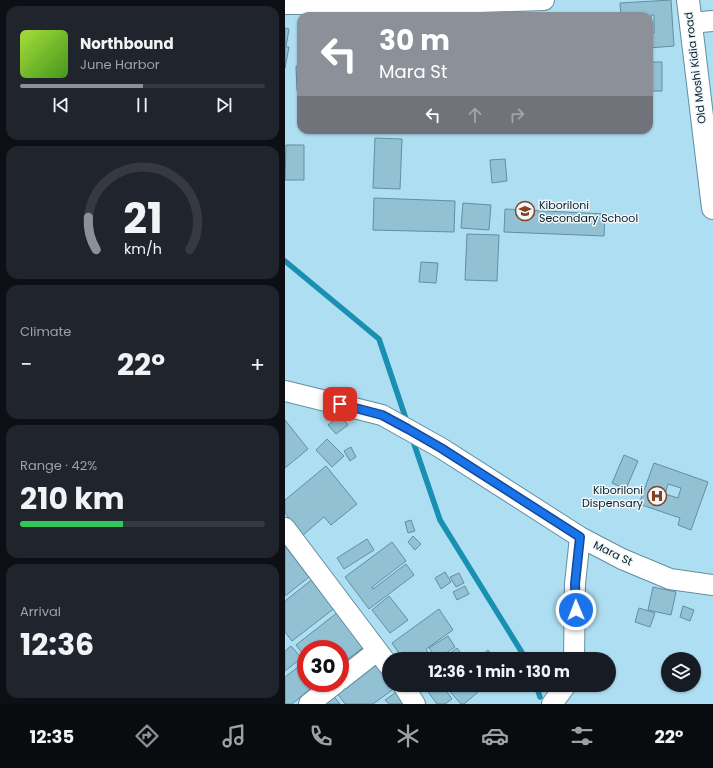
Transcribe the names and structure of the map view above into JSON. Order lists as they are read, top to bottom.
{
  "streets": {
    "street": ["Old Moshi Kidia road", "Mara St"]
  },
  "places": {
    "school or university": ["Kiboriloni Secondary School"],
    "hospital": ["Kiboriloni Dispensary"]
  },
  "page": {
    "turn": ["30 m", "Mara St"],
    "song": ["Northbound", "June Harbor"],
    "tile": [
      "Climate",
      ["Range · 42%", "210 km"],
      ["Arrival", "12:36"]
    ],
    "heat": ["−", "22°", "+"],
    "limit": "30",
    "trip": "12:36 · 1 min · 130 m",
    "tabs": ["12:35", "22°"],
    "gauge": ["21", "km/h"]
  }
}
